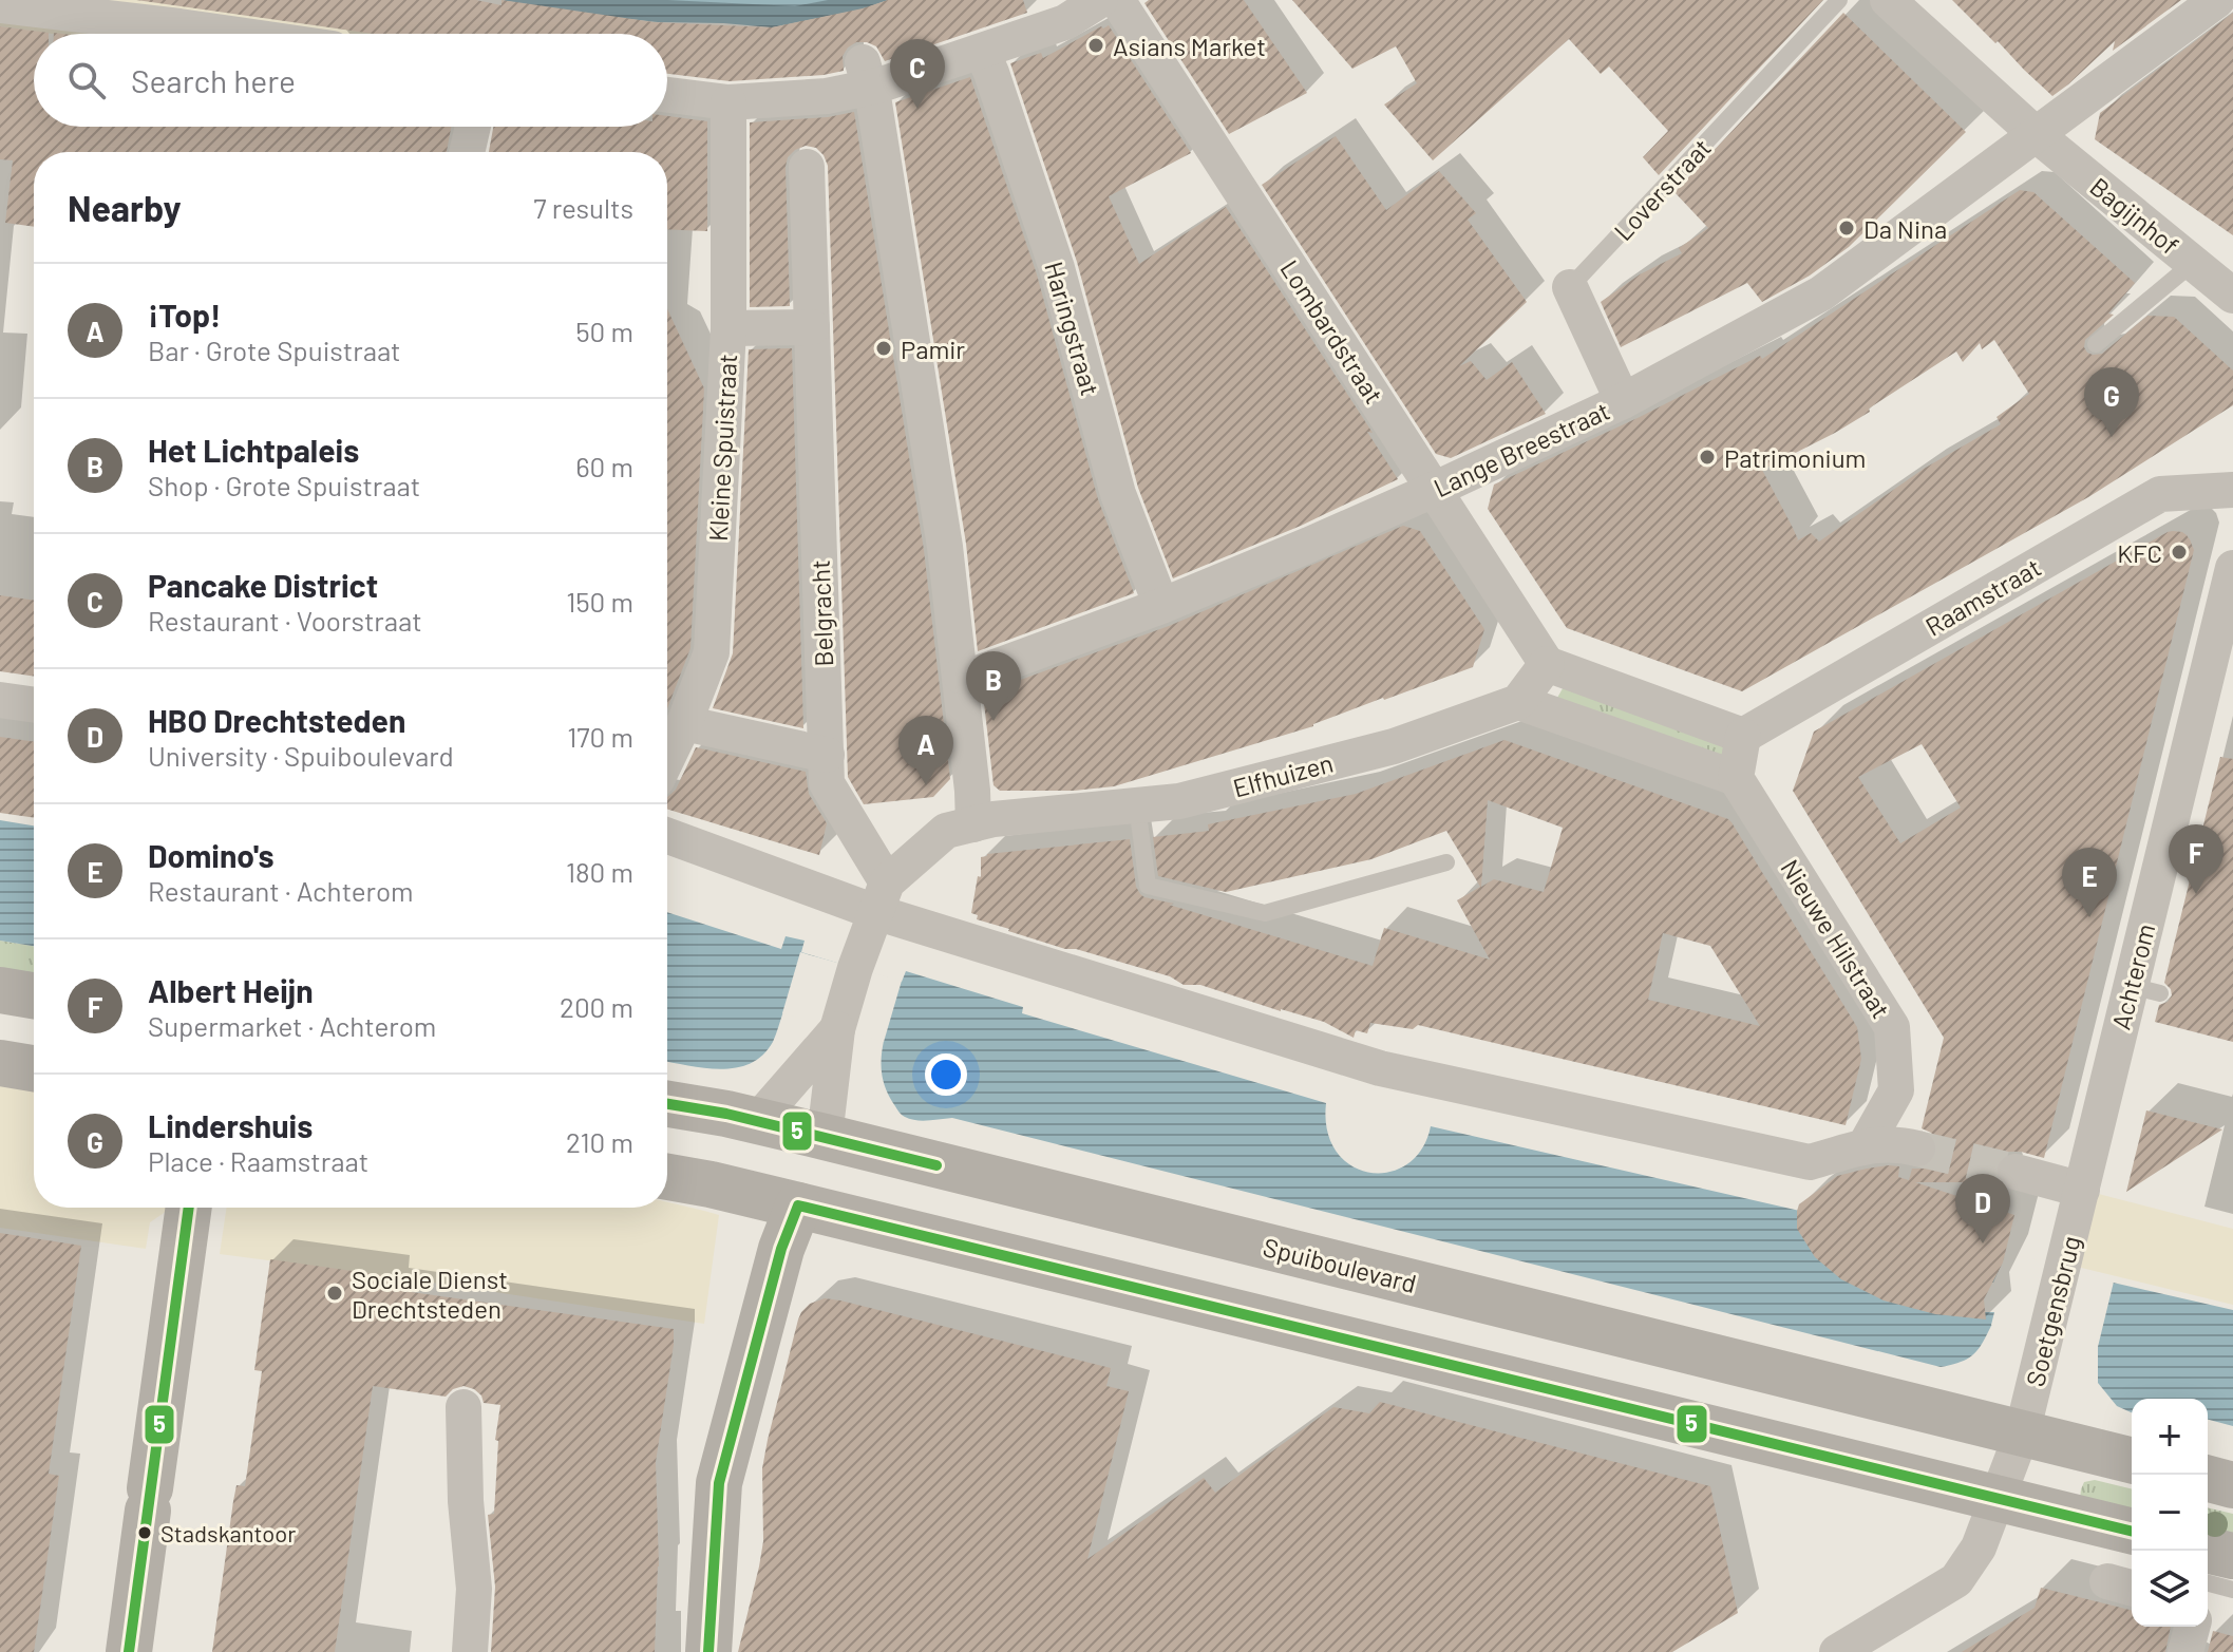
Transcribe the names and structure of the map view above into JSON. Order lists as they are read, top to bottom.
{
  "streets": {
    "street": [
      "Loverstraat",
      "Bagijnhof",
      "Haringstraat",
      "Lombardstraat",
      "Kleine Spuistraat",
      "Lange Breestraat",
      "Raamstraat",
      "Belgracht",
      "Elfhuizen",
      "Nieuwe Hilstraat",
      "Achterom",
      "Spuiboulevard",
      "Soetgensbrug"
    ]
  },
  "crossings": [
    ["Loverstraat", "Lange Breestraat"],
    ["Bagijnhof", "Lange Breestraat"],
    ["Haringstraat", "Lange Breestraat"],
    ["Lombardstraat", "Lange Breestraat"],
    ["Belgracht", "Elfhuizen"],
    ["Achterom", "Soetgensbrug"],
    ["Spuiboulevard", "Soetgensbrug"]
  ],
  "places": [
    "Asians Market",
    "Da Nina",
    "Pamir",
    "Patrimonium",
    "KFC",
    "Sociale Dienst Drechtsteden",
    "Stadskantoor"
  ],
  "lines": ["transit line 5"],
  "page": {
    "search": "Search here",
    "pins": [
      "C",
      "G",
      "B",
      "A",
      "F",
      "E",
      "D"
    ],
    "heading": ["Nearby", "7 results"],
    "list": [
      {
        "mark": "A",
        "name": "¡Top!",
        "note": "Bar · Grote Spuistraat",
        "value": "50 m"
      },
      {
        "mark": "B",
        "name": "Het Lichtpaleis",
        "note": "Shop · Grote Spuistraat",
        "value": "60 m"
      },
      {
        "mark": "C",
        "name": "Pancake District",
        "note": "Restaurant · Voorstraat",
        "value": "150 m"
      },
      {
        "mark": "D",
        "name": "HBO Drechtsteden",
        "note": "University · Spuiboulevard",
        "value": "170 m"
      },
      {
        "mark": "E",
        "name": "Domino's",
        "note": "Restaurant · Achterom",
        "value": "180 m"
      },
      {
        "mark": "F",
        "name": "Albert Heijn",
        "note": "Supermarket · Achterom",
        "value": "200 m"
      },
      {
        "mark": "G",
        "name": "Lindershuis",
        "note": "Place · Raamstraat",
        "value": "210 m"
      }
    ],
    "map_buttons": ["+", "−"]
  }
}
